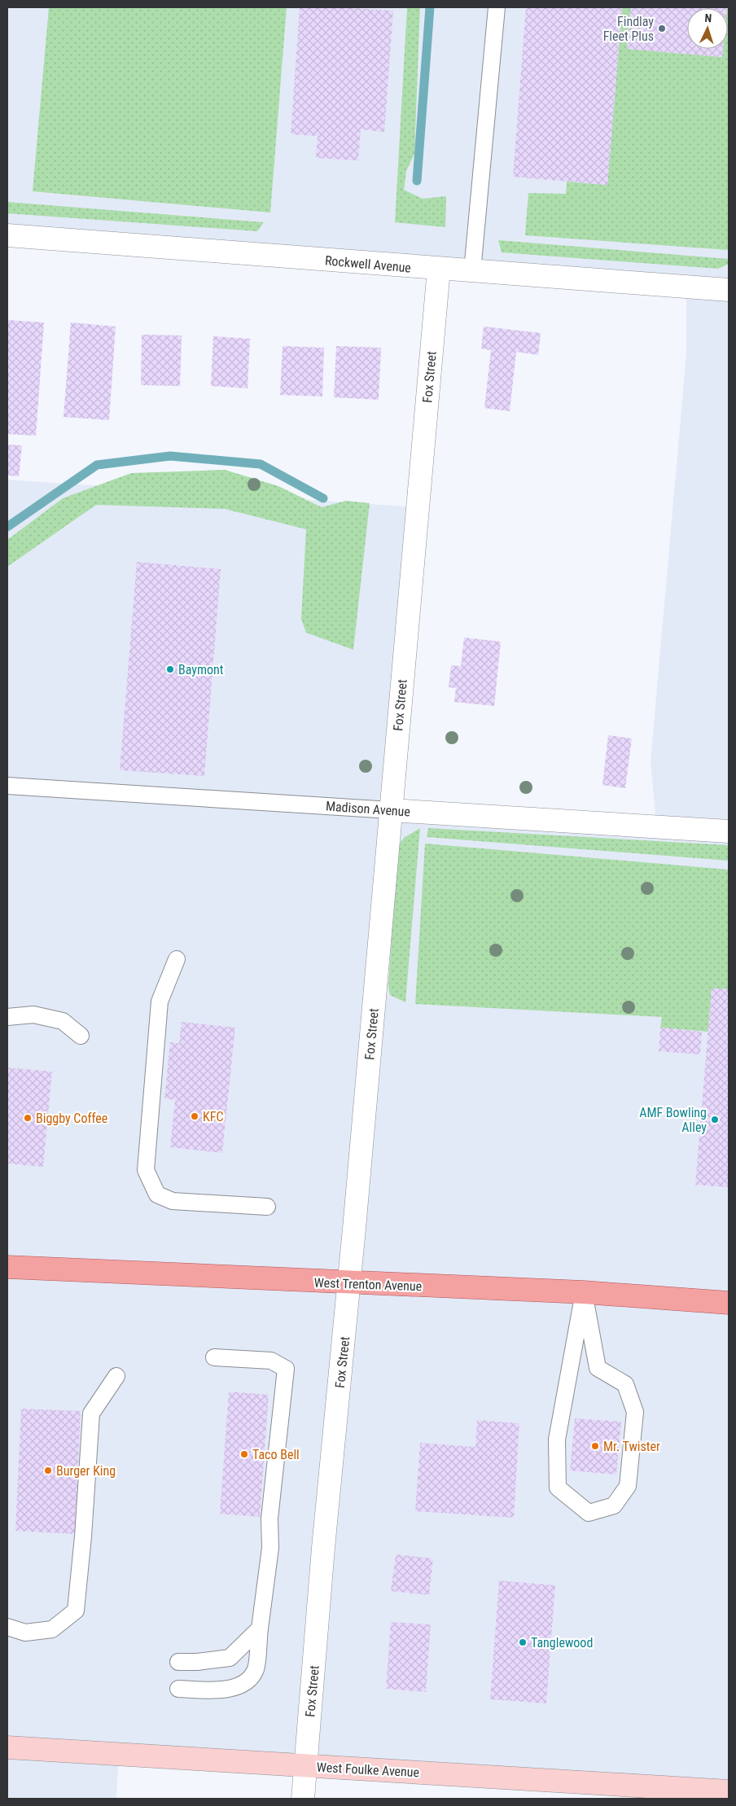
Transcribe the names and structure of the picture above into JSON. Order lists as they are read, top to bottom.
{
  "streets": {
    "main road": ["West Trenton Avenue"],
    "street": [
      "Rockwell Avenue",
      "Fox Street",
      "Madison Avenue",
      "West Foulke Avenue"
    ]
  },
  "crossings": [
    ["Rockwell Avenue", "Fox Street"],
    ["Fox Street", "Madison Avenue"],
    ["Fox Street", "West Trenton Avenue"],
    ["Fox Street", "West Foulke Avenue"]
  ],
  "places": [
    "Findlay Fleet Plus",
    "Baymont",
    "KFC",
    "Biggby Coffee",
    "AMF Bowling Alley",
    "Mr. Twister",
    "Taco Bell",
    "Burger King",
    "Tanglewood"
  ],
  "north": "top"
}
